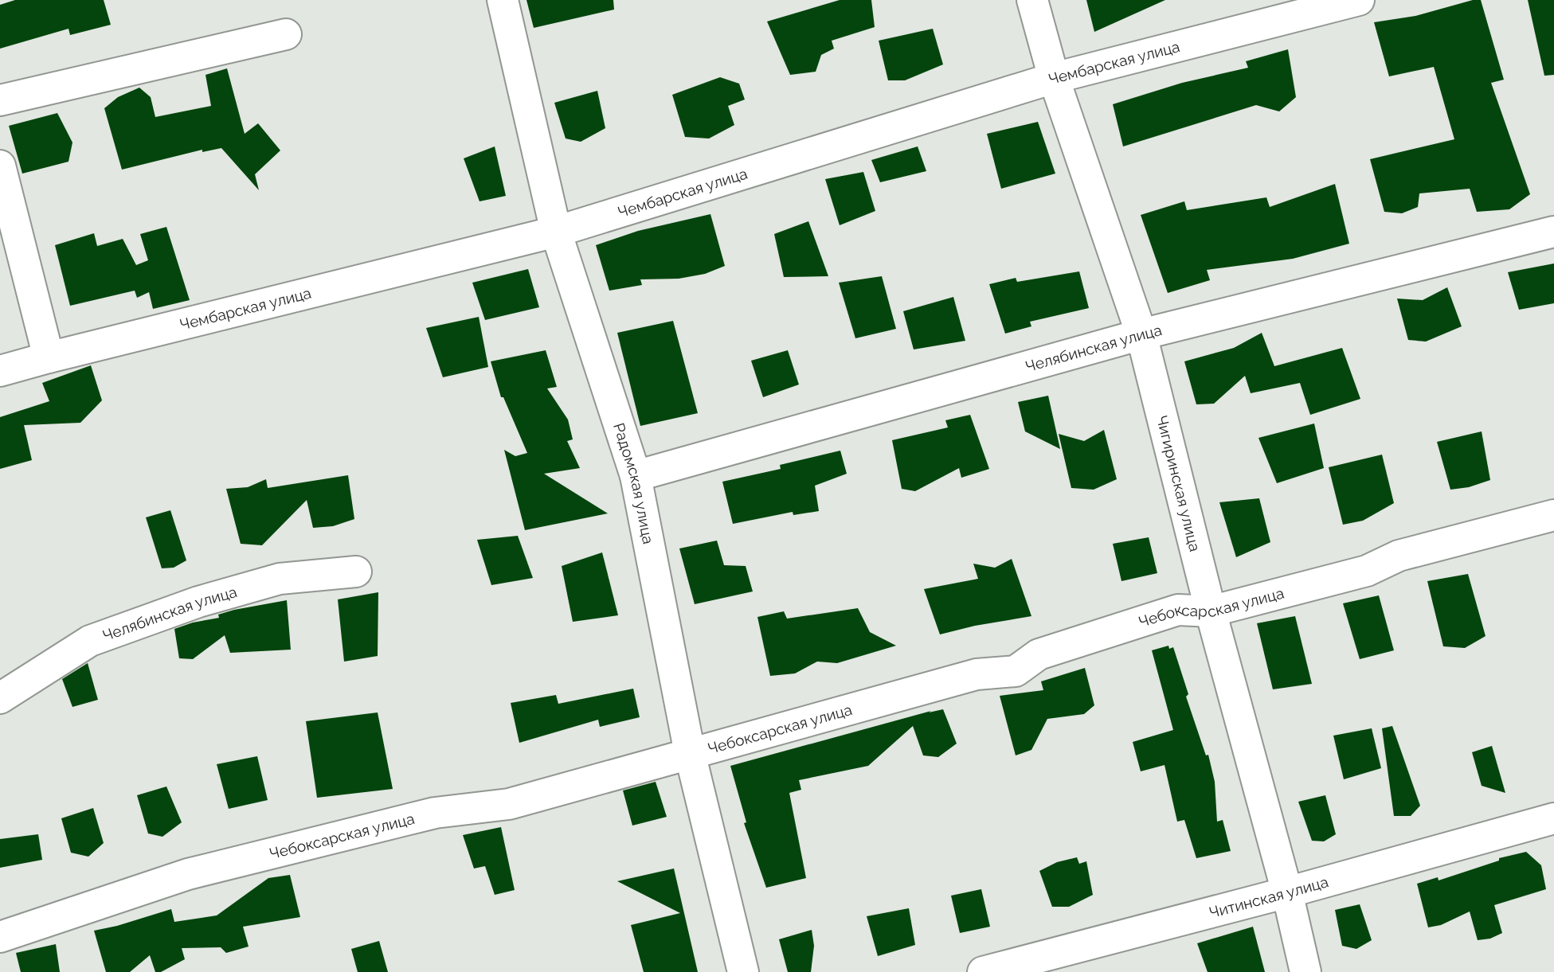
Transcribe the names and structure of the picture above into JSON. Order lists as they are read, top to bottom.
{
  "streets": {
    "street": [
      "Чембарская улица",
      "Челябинская улица",
      "Радомская улица",
      "Чигиринская улица",
      "Чебоксарская улица",
      "Читинская улица"
    ]
  },
  "crossings": [
    ["Чембарская улица", "Радомская улица"],
    ["Чембарская улица", "Чигиринская улица"],
    ["Челябинская улица", "Радомская улица"],
    ["Челябинская улица", "Чигиринская улица"],
    ["Радомская улица", "Чебоксарская улица"],
    ["Чигиринская улица", "Чебоксарская улица"],
    ["Чигиринская улица", "Читинская улица"]
  ]
}
